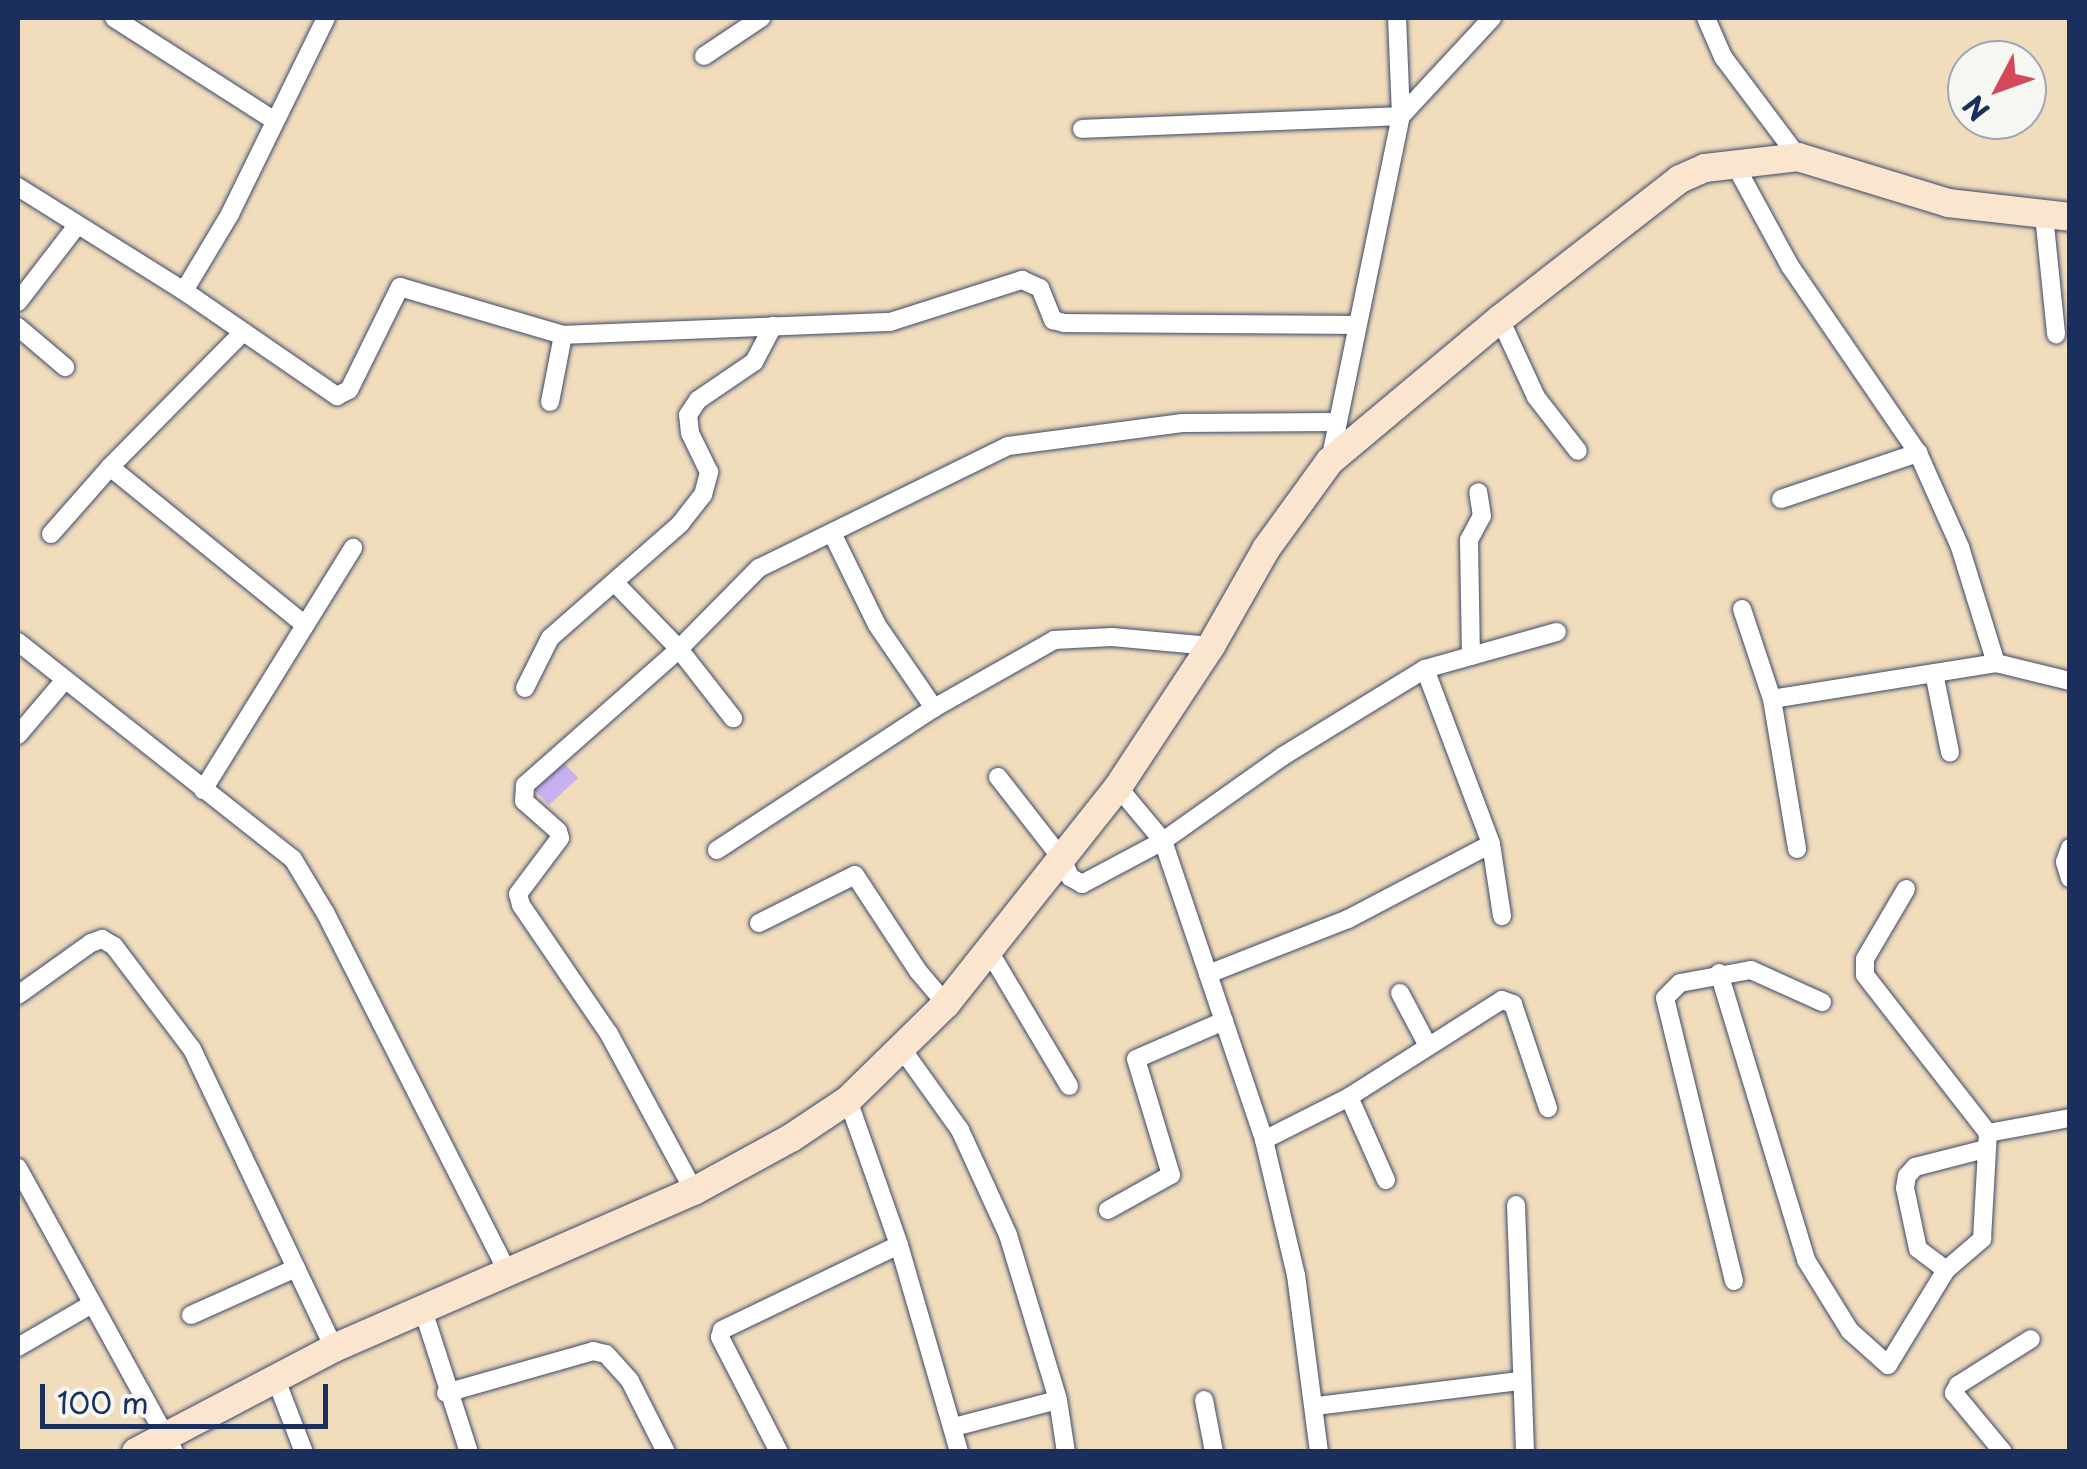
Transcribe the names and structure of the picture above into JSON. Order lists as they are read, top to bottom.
{
  "scale_bar": "100 m",
  "north": "bottom left"
}
